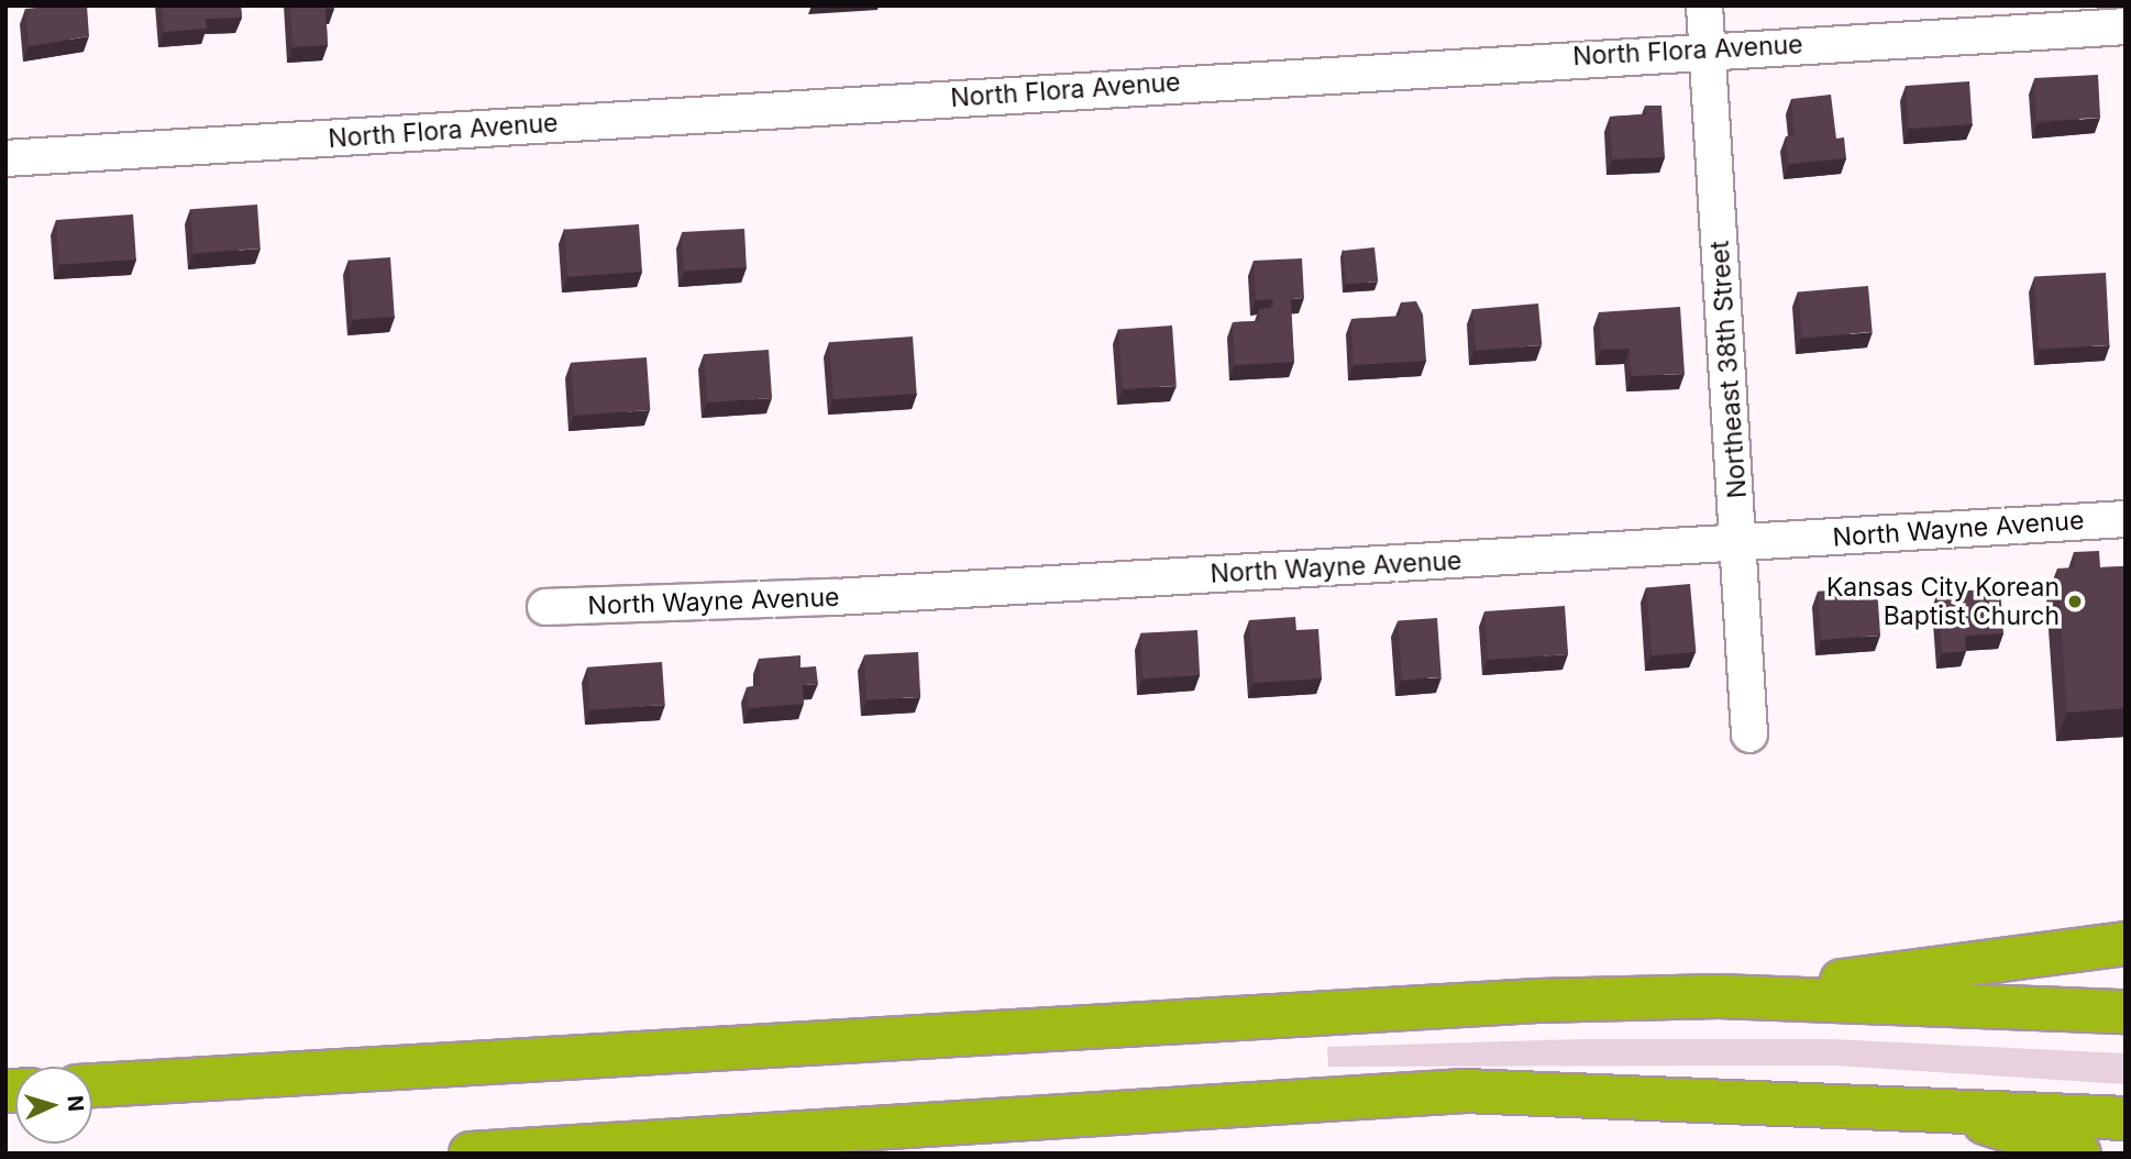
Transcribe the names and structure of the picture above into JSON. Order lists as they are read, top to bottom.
{
  "streets": {
    "street": ["North Flora Avenue", "Northeast 38th Street", "North Wayne Avenue"]
  },
  "crossings": [
    ["North Flora Avenue", "Northeast 38th Street"],
    ["Northeast 38th Street", "North Wayne Avenue"]
  ],
  "places": ["Kansas City Korean Baptist Church"],
  "north": "right"
}
